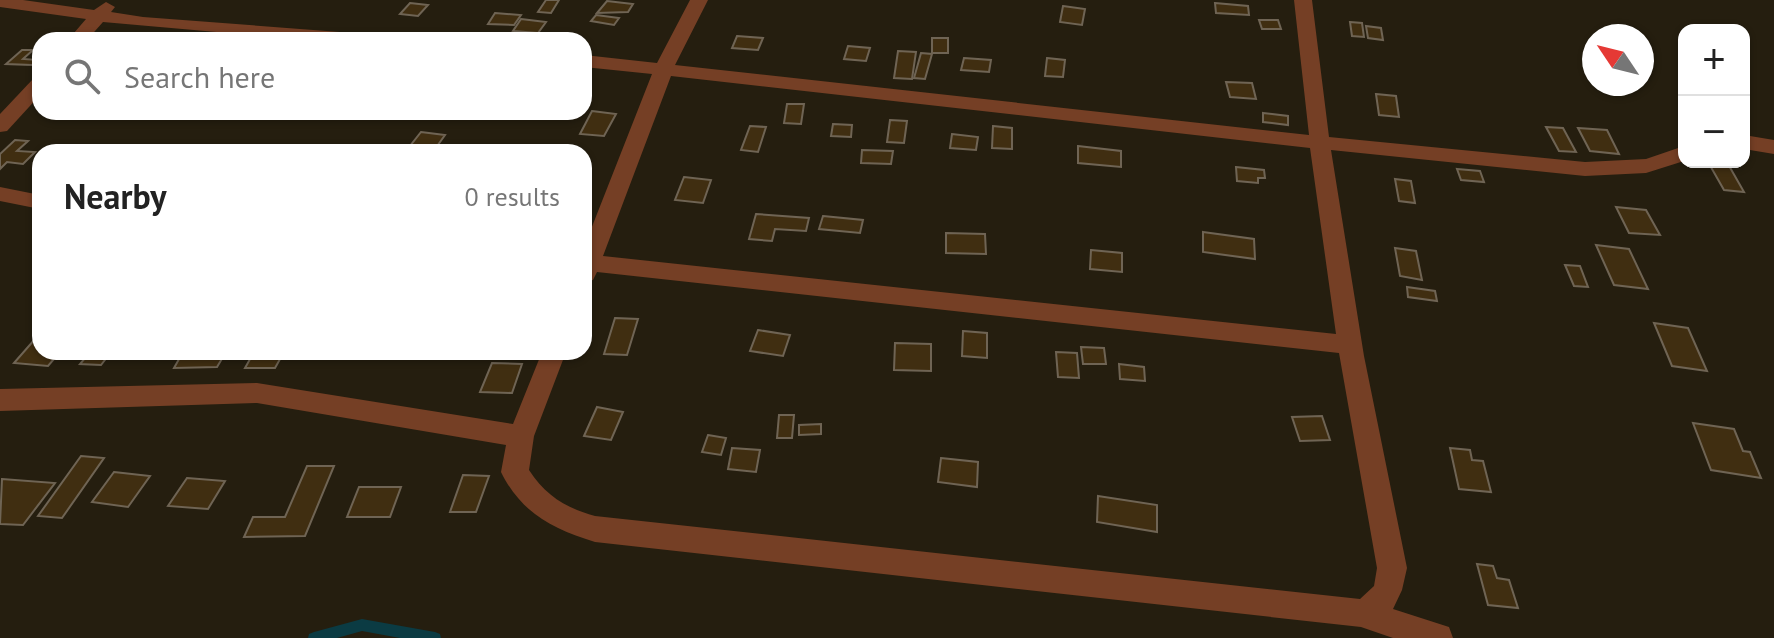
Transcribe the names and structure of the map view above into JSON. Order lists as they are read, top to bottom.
{
  "north": "top left",
  "page": {
    "map_buttons": ["+", "−"],
    "search": "Search here",
    "heading": ["Nearby", "0 results"]
  }
}
